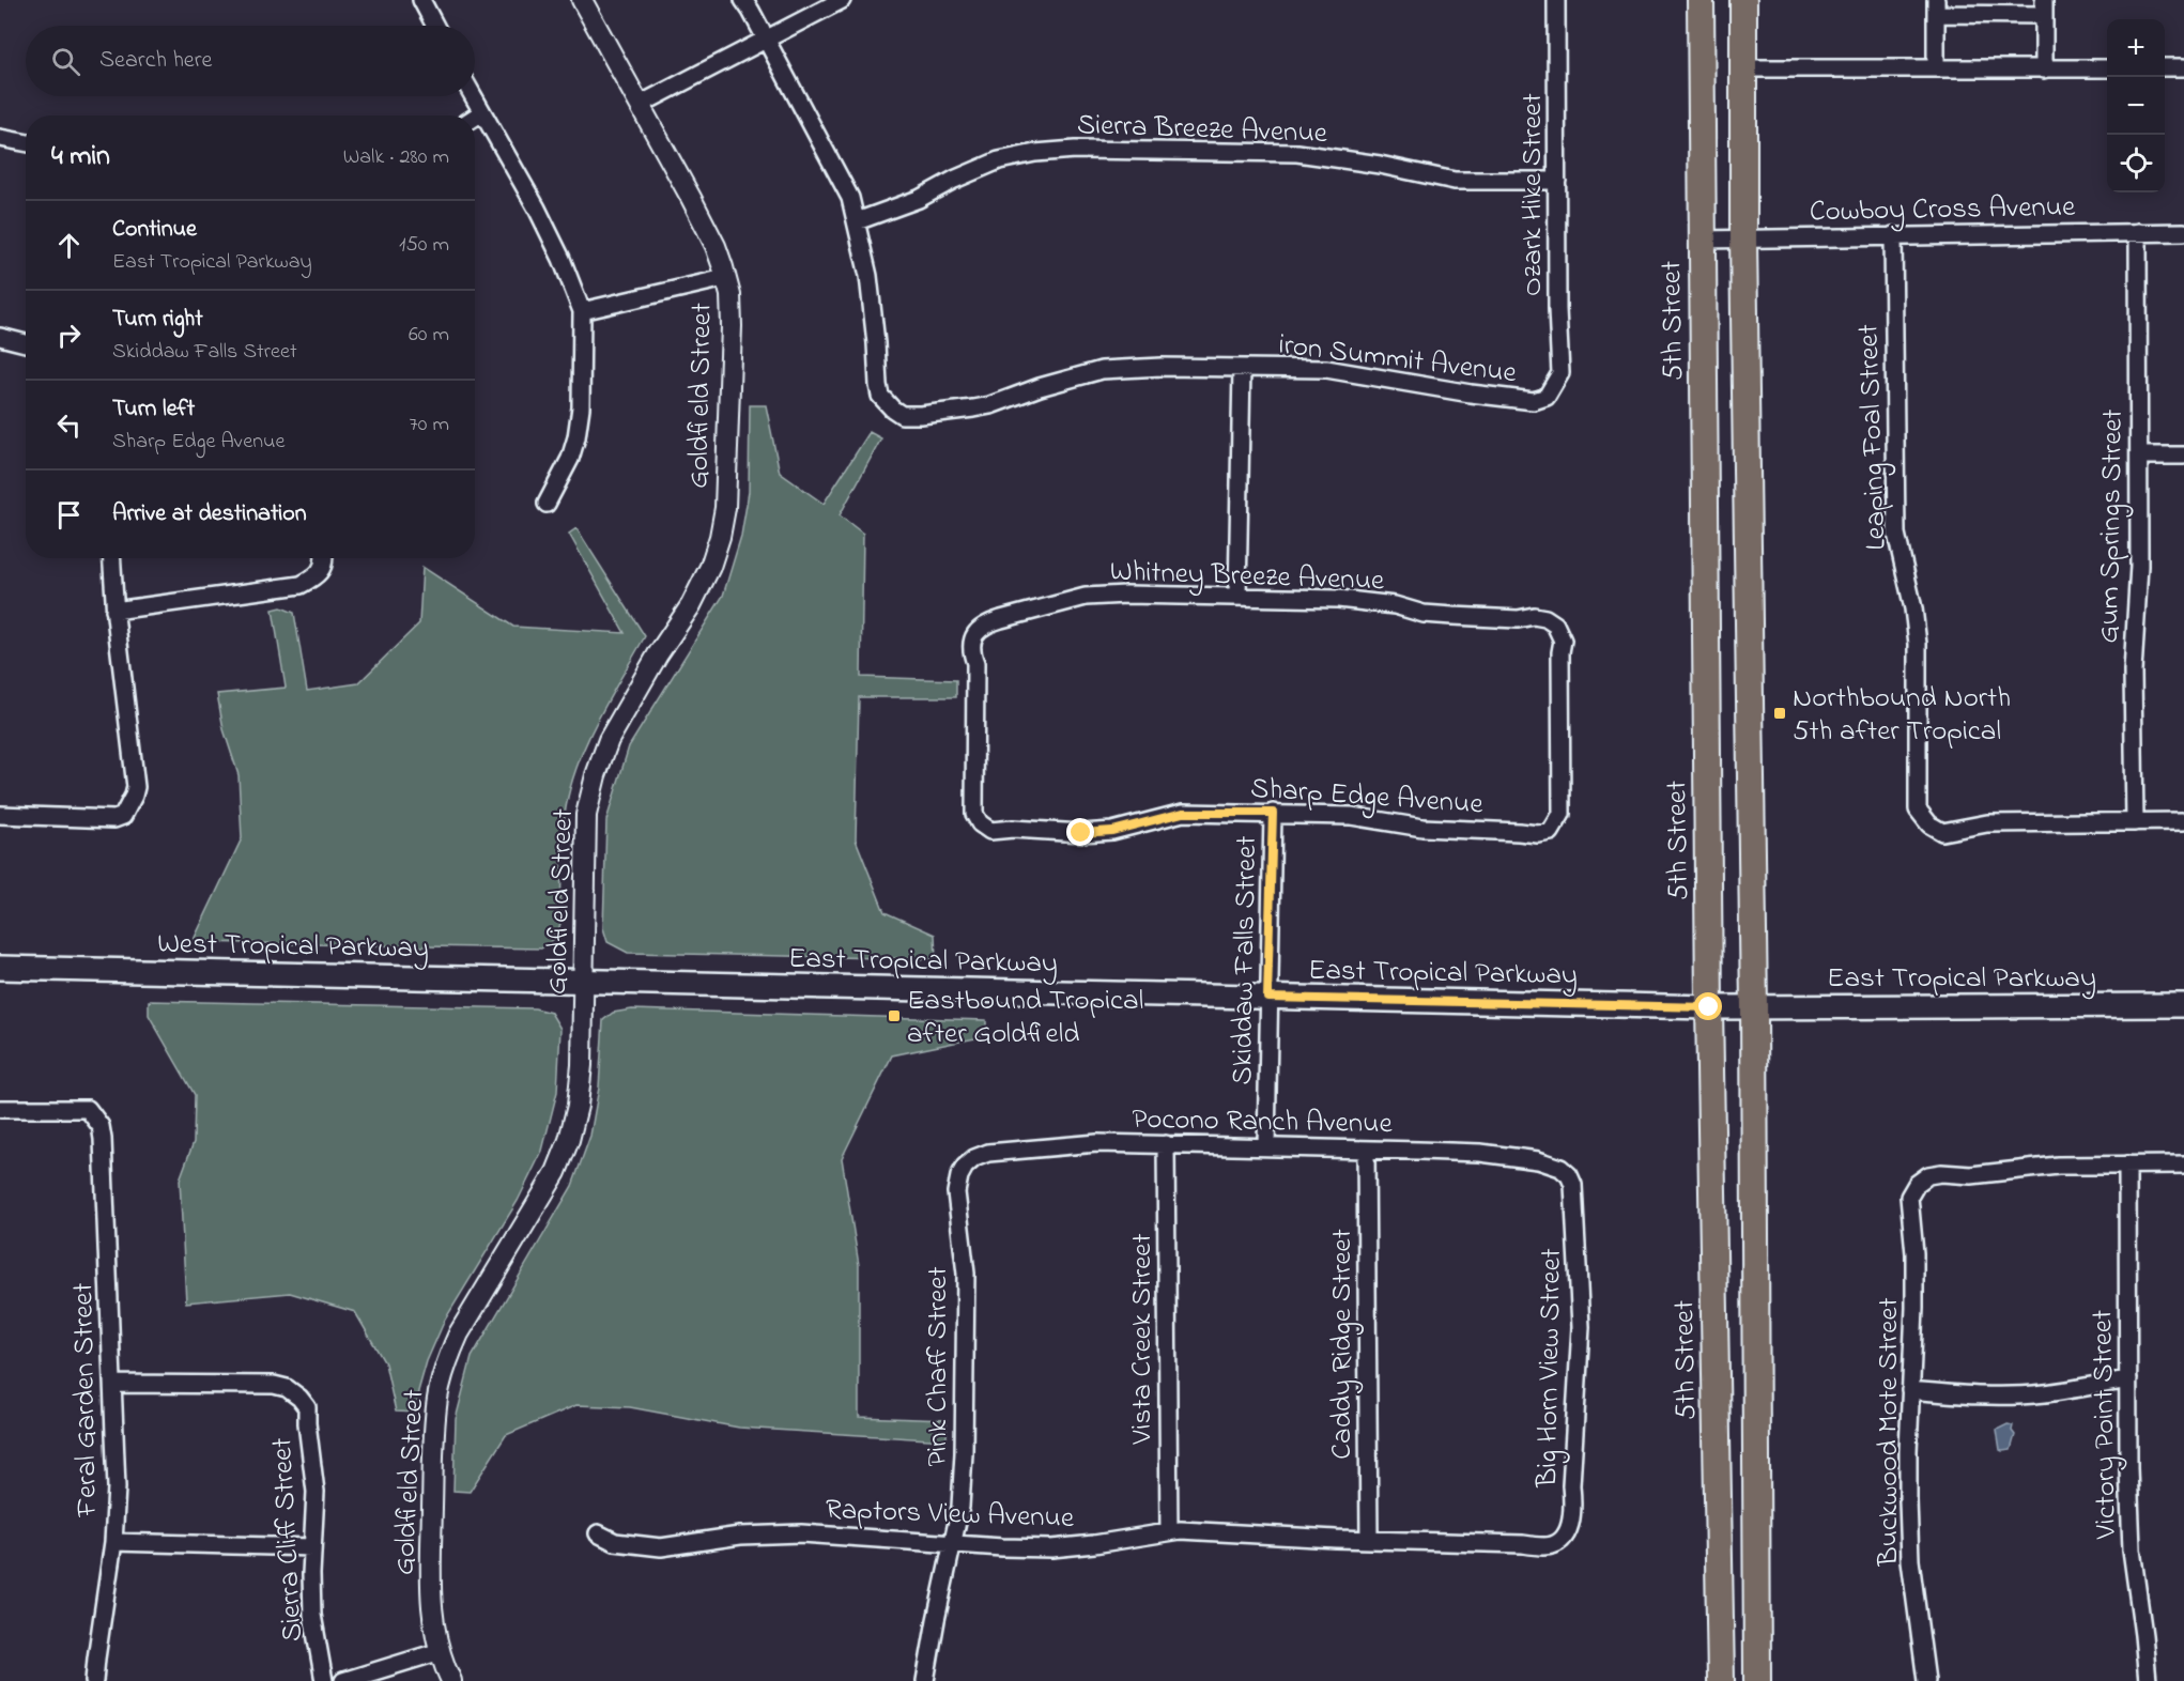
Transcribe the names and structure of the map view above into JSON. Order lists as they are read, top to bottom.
{
  "streets": {
    "main road": ["5th Street", "West Tropical Parkway", "East Tropical Parkway"],
    "street": [
      "Sierra Breeze Avenue",
      "Ozark Hike Street",
      "Cowboy Cross Avenue",
      "iron Summit Avenue",
      "Goldfield Street",
      "Leaping Foal Street",
      "Gum Springs Street",
      "Whitney Breeze Avenue",
      "Sharp Edge Avenue",
      "Skiddaw Falls Street",
      "Pocono Ranch Avenue",
      "Vista Creek Street",
      "Caddy Ridge Street",
      "Pink Chaff Street",
      "Big Horn View Street",
      "Feral Garden Street",
      "Victory Point Street",
      "Buckwood Mote Street",
      "Raptors View Avenue",
      "Sierra Cliff Street"
    ]
  },
  "crossings": [
    ["Sierra Breeze Avenue", "Ozark Hike Street"],
    ["Sierra Breeze Avenue", "iron Summit Avenue"],
    ["Ozark Hike Street", "iron Summit Avenue"],
    ["Cowboy Cross Avenue", "5th Street"],
    ["Cowboy Cross Avenue", "Leaping Foal Street"],
    ["Cowboy Cross Avenue", "Gum Springs Street"],
    ["5th Street", "East Tropical Parkway"],
    ["Goldfield Street", "West Tropical Parkway"],
    ["Goldfield Street", "East Tropical Parkway"],
    ["Leaping Foal Street", "Gum Springs Street"],
    ["Whitney Breeze Avenue", "Sharp Edge Avenue"],
    ["Sharp Edge Avenue", "Skiddaw Falls Street"],
    ["West Tropical Parkway", "East Tropical Parkway"],
    ["East Tropical Parkway", "Skiddaw Falls Street"],
    ["Skiddaw Falls Street", "Pocono Ranch Avenue"],
    ["Pocono Ranch Avenue", "Vista Creek Street"],
    ["Pocono Ranch Avenue", "Caddy Ridge Street"],
    ["Pocono Ranch Avenue", "Pink Chaff Street"],
    ["Pocono Ranch Avenue", "Big Horn View Street"],
    ["Vista Creek Street", "Raptors View Avenue"],
    ["Caddy Ridge Street", "Raptors View Avenue"],
    ["Pink Chaff Street", "Raptors View Avenue"],
    ["Big Horn View Street", "Raptors View Avenue"],
    ["Feral Garden Street", "Sierra Cliff Street"],
    ["Victory Point Street", "Buckwood Mote Street"]
  ],
  "places": {
    "transit": ["Northbound North 5th after Tropical", "Eastbound Tropical after Goldfield"]
  },
  "page": {
    "map_buttons": ["+", "−"],
    "search": "Search here",
    "heading": ["4 min", "Walk · 280 m"],
    "list": [
      ["Continue", "East Tropical Parkway", "150 m"],
      ["Turn right", "Skiddaw Falls Street", "60 m"],
      ["Turn left", "Sharp Edge Avenue", "70 m"],
      "Arrive at destination"
    ]
  }
}
